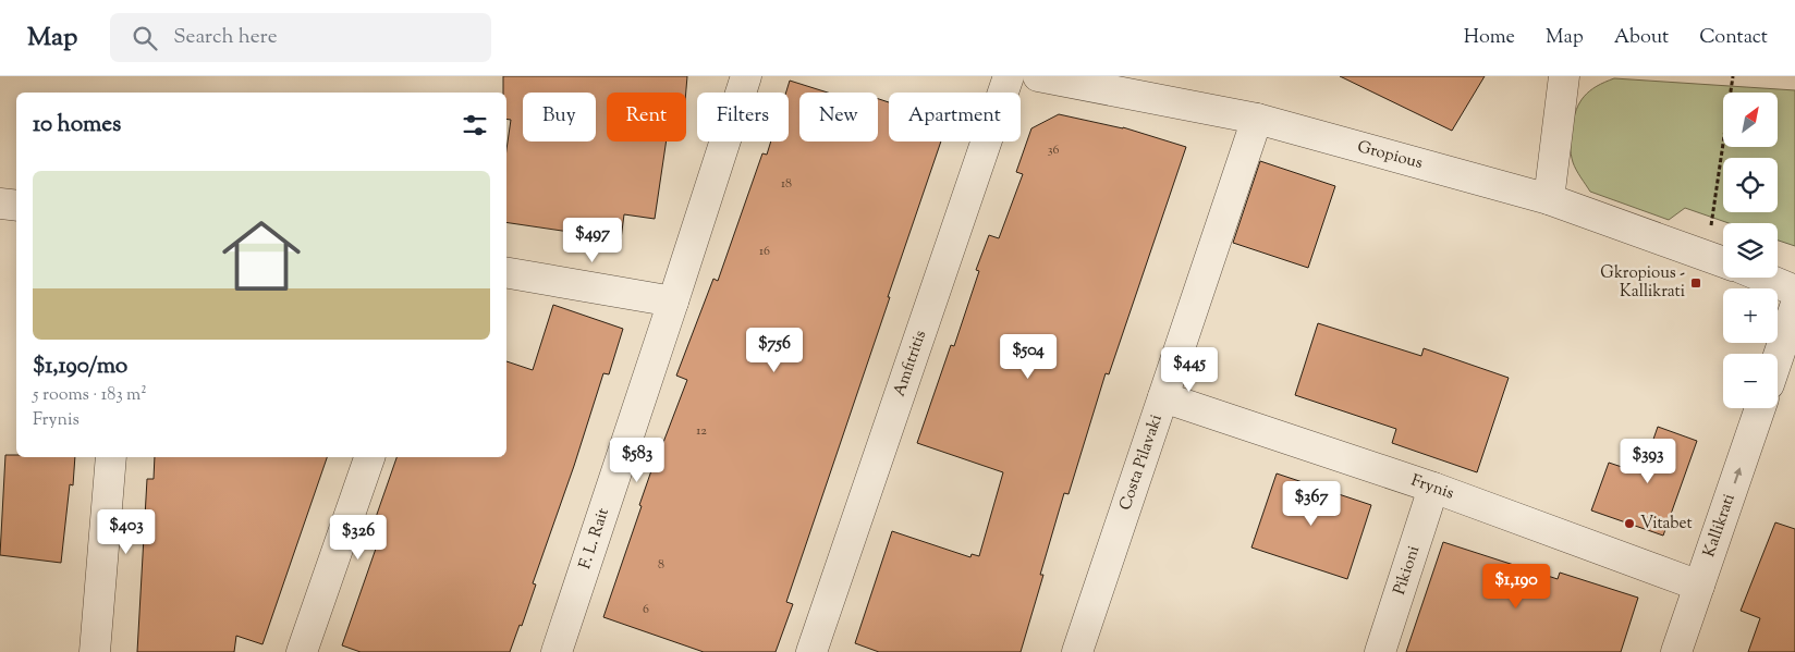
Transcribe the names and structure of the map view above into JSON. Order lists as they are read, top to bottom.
{
  "streets": {
    "street": [
      "Gropious",
      "Amfitritis",
      "Costa Pilavaki",
      "Frynis",
      "Kallikrati",
      "F. L. Rait",
      "Pikioni"
    ]
  },
  "crossings": [
    ["Gropious", "Costa Pilavaki"],
    ["Costa Pilavaki", "Frynis"],
    ["Frynis", "Kallikrati"],
    ["Frynis", "Pikioni"]
  ],
  "one_way": ["Kallikrati"],
  "places": {
    "transit": ["Gkropious - Kallikrati"],
    "other": ["Vitabet"]
  },
  "house_numbers": [
    "36",
    "18",
    "16",
    "12",
    "8",
    "6"
  ],
  "north": "top right",
  "page": {
    "header": "Map",
    "search": "Search here",
    "nav": [
      "Home",
      "Map",
      "About",
      "Contact"
    ],
    "map_buttons": ["+", "−"],
    "chip": [
      "Buy",
      "Rent",
      "Filters",
      "New",
      "Apartment"
    ],
    "heading": "10 homes",
    "list": [
      {
        "name": "$1,190/mo",
        "note": "5 rooms · 183 m² · Frynis"
      }
    ],
    "price": [
      "$497",
      "$756",
      "$504",
      "$445",
      "$583",
      "$393",
      "$367",
      "$403",
      "$326",
      "$1,190"
    ]
  }
}
